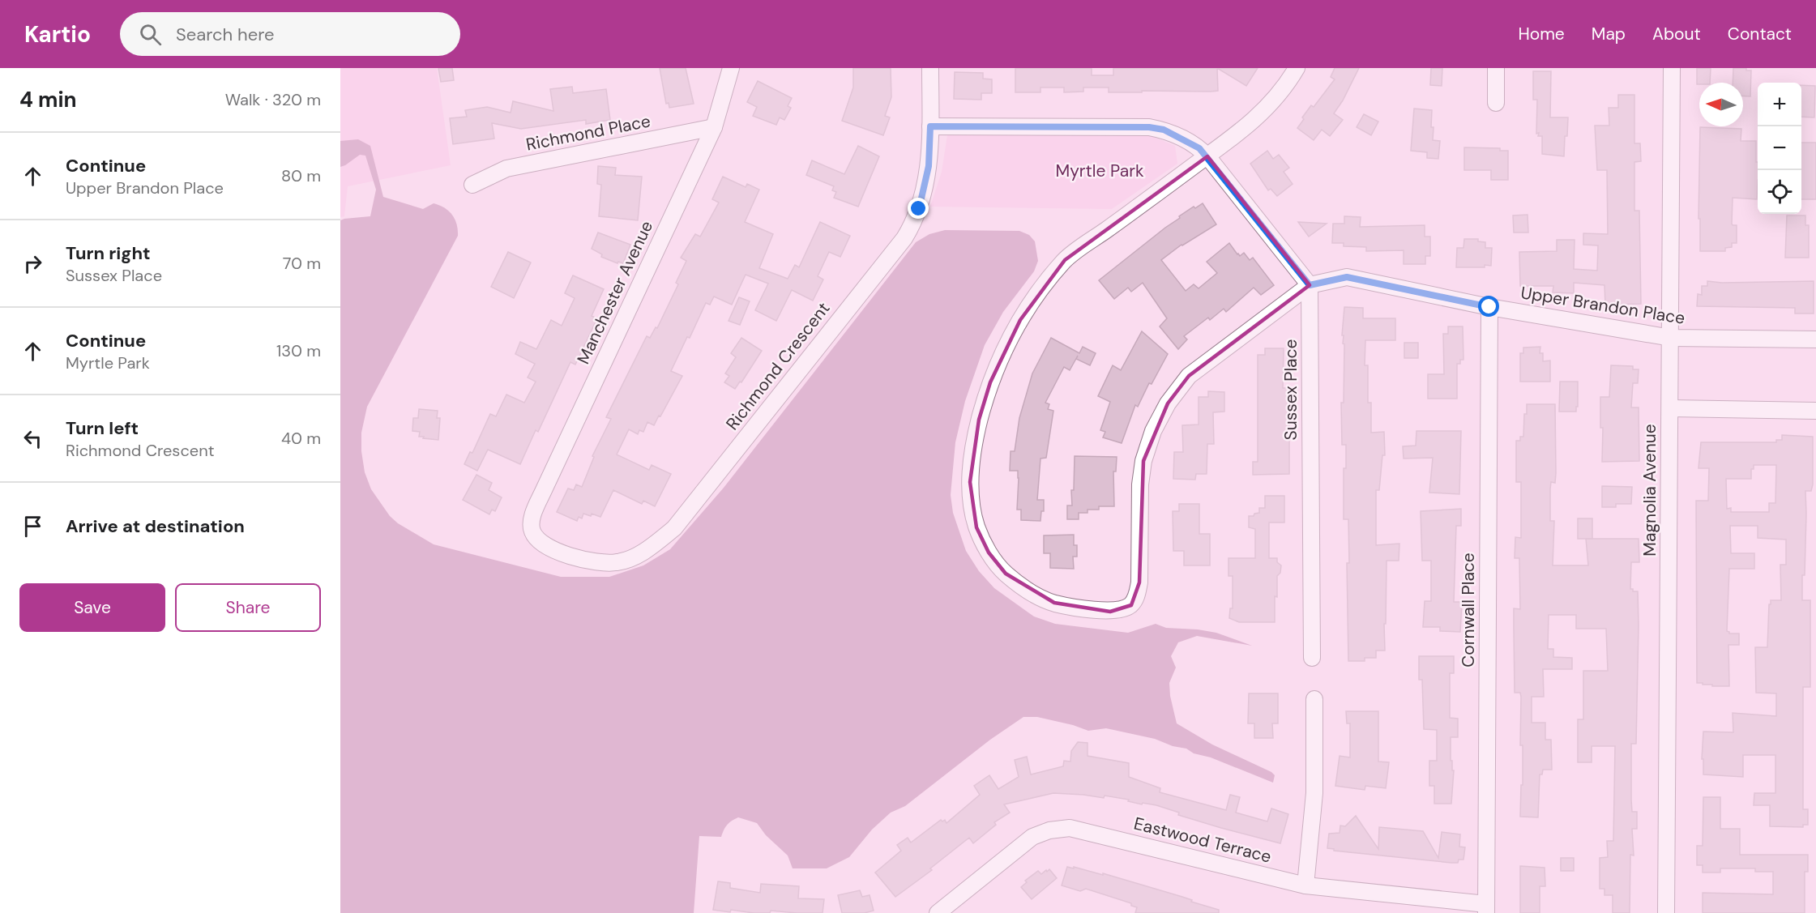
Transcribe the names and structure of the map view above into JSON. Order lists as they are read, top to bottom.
{
  "streets": {
    "street": [
      "Richmond Place",
      "Manchester Avenue",
      "Upper Brandon Place",
      "Richmond Crescent",
      "Sussex Place",
      "Magnolia Avenue",
      "Cornwall Place",
      "Eastwood Terrace"
    ]
  },
  "crossings": [
    ["Richmond Place", "Manchester Avenue"],
    ["Manchester Avenue", "Richmond Crescent"],
    ["Upper Brandon Place", "Sussex Place"],
    ["Upper Brandon Place", "Magnolia Avenue"],
    ["Upper Brandon Place", "Cornwall Place"],
    ["Cornwall Place", "Eastwood Terrace"]
  ],
  "parks": ["Myrtle Park"],
  "north": "left",
  "page": {
    "header": "Kartio",
    "search": "Search here",
    "nav": [
      "Home",
      "Map",
      "About",
      "Contact"
    ],
    "heading": ["4 min", "Walk · 320 m"],
    "map_buttons": ["+", "−"],
    "list": [
      ["Continue", "Upper Brandon Place", "80 m"],
      ["Turn right", "Sussex Place", "70 m"],
      ["Continue", "Myrtle Park", "130 m"],
      ["Turn left", "Richmond Crescent", "40 m"],
      "Arrive at destination"
    ],
    "buttons": ["Save", "Share"]
  }
}
